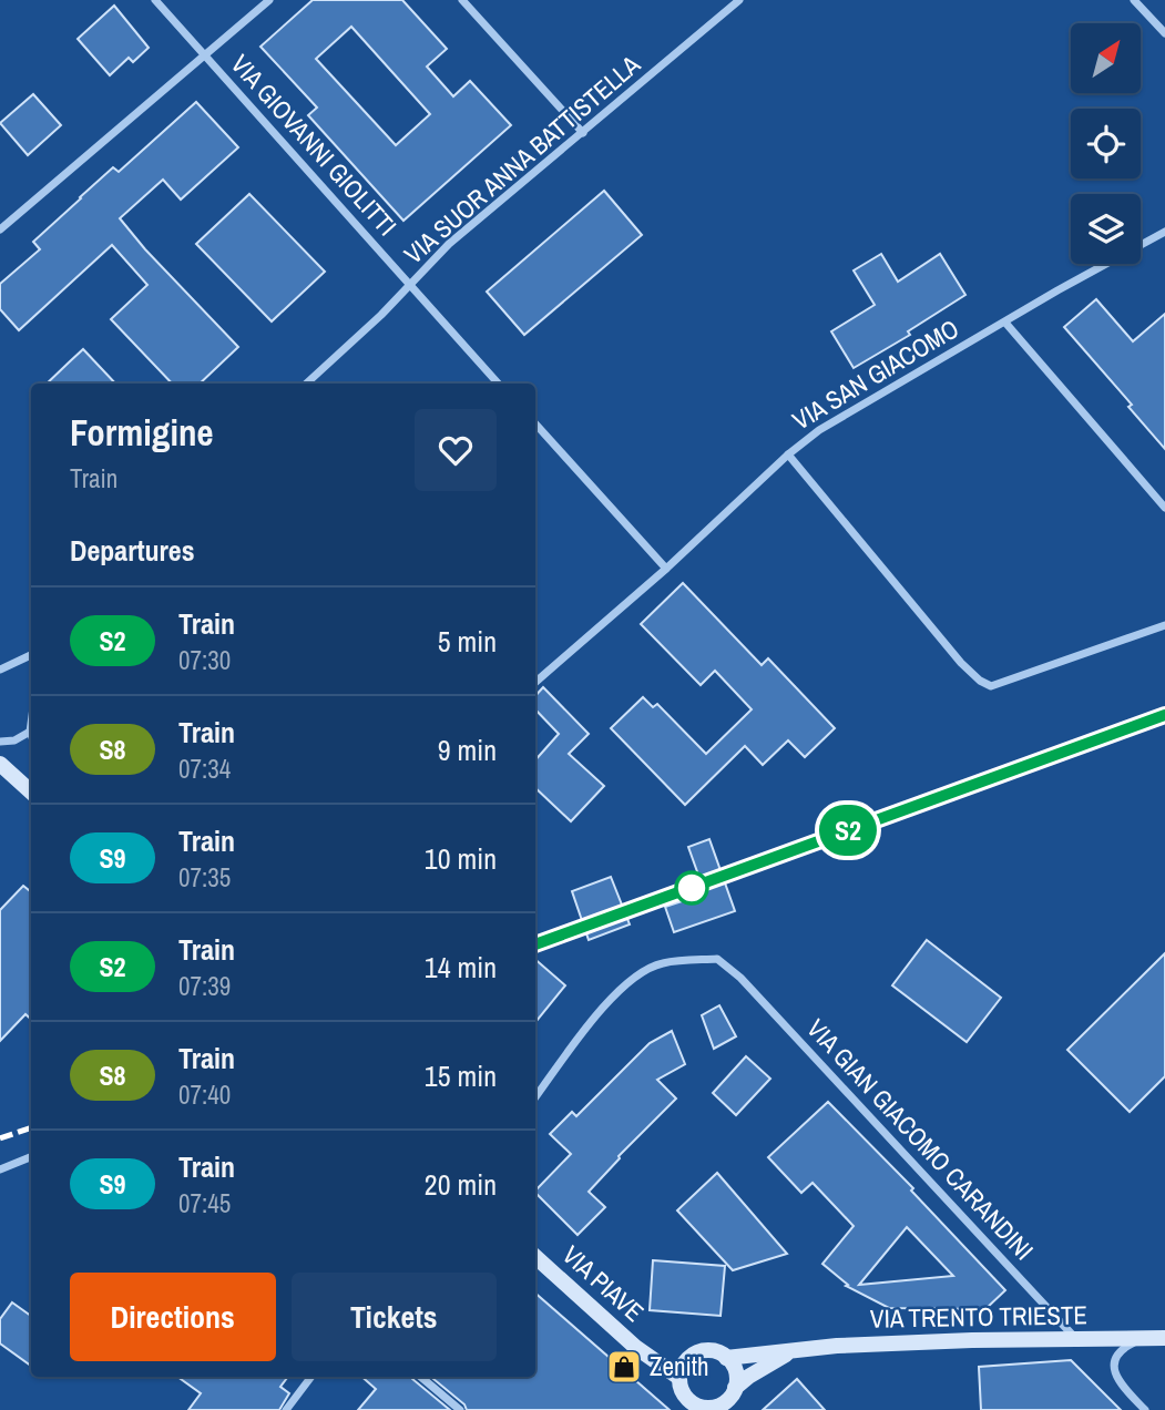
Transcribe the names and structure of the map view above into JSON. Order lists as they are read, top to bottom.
{
  "streets": {
    "street": [
      "VIA GIOVANNI GIOLITTI",
      "VIA SUOR ANNA BATTISTELLA",
      "VIA SAN GIACOMO",
      "VIA GIAN GIACOMO CARANDINI",
      "VIA PIAVE",
      "VIA TRENTO TRIESTE"
    ]
  },
  "crossings": [
    ["VIA GIOVANNI GIOLITTI", "VIA SUOR ANNA BATTISTELLA"],
    ["VIA GIAN GIACOMO CARANDINI", "VIA TRENTO TRIESTE"],
    ["VIA PIAVE", "VIA TRENTO TRIESTE"]
  ],
  "places": {
    "shop": ["Zenith"]
  },
  "north": "top right",
  "page": {
    "on_map": "S2",
    "heading": [
      ["Formigine", "Train"],
      "Departures"
    ],
    "list": [
      {
        "mark": "S2",
        "name": "Train",
        "note": "07:30",
        "value": "5 min"
      },
      {
        "mark": "S8",
        "name": "Train",
        "note": "07:34",
        "value": "9 min"
      },
      {
        "mark": "S9",
        "name": "Train",
        "note": "07:35",
        "value": "10 min"
      },
      {
        "mark": "S2",
        "name": "Train",
        "note": "07:39",
        "value": "14 min"
      },
      {
        "mark": "S8",
        "name": "Train",
        "note": "07:40",
        "value": "15 min"
      },
      {
        "mark": "S9",
        "name": "Train",
        "note": "07:45",
        "value": "20 min"
      }
    ],
    "buttons": ["Directions", "Tickets"]
  }
}
